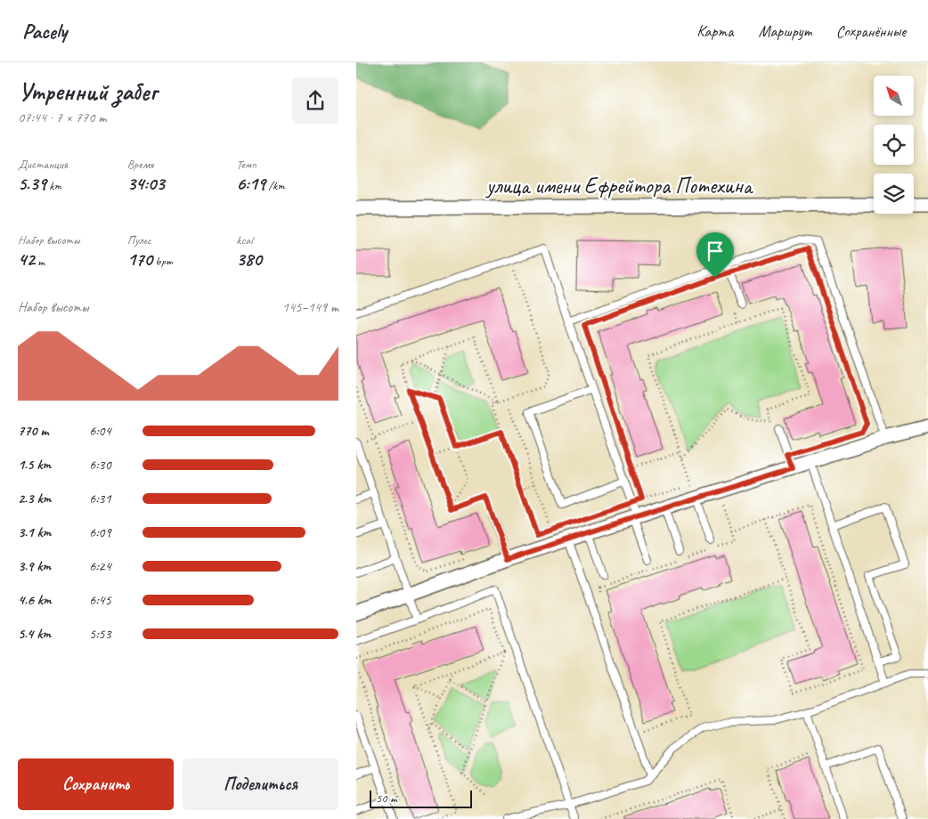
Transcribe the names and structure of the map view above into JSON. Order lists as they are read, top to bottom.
{
  "streets": {
    "street": ["улица имени Ефрейтора Потехина"]
  },
  "scale_bar": "50 m",
  "north": "top left",
  "page": {
    "header": "Pacely",
    "nav": ["Карта", "Маршрут", "Сохранённые"],
    "heading": ["Утренний забег", "07:44 · 7 × 770 m"],
    "stats": [
      ["Дистанция", "5.39 km"],
      ["Время", "34:03"],
      ["Темп", "6:19 /km"],
      ["Набор высоты", "42 m"],
      ["Пульс", "170 bpm"],
      ["kcal", "380"]
    ],
    "chart": ["Набор высоты", "145–149 m"],
    "list": [
      {
        "name": "770 m",
        "note": "6:04"
      },
      {
        "name": "1.5 km",
        "note": "6:30"
      },
      {
        "name": "2.3 km",
        "note": "6:31"
      },
      {
        "name": "3.1 km",
        "note": "6:09"
      },
      {
        "name": "3.9 km",
        "note": "6:24"
      },
      {
        "name": "4.6 km",
        "note": "6:45"
      },
      {
        "name": "5.4 km",
        "note": "5:53"
      }
    ],
    "buttons": ["Сохранить", "Поделиться"],
    "scale": "50 m"
  }
}
